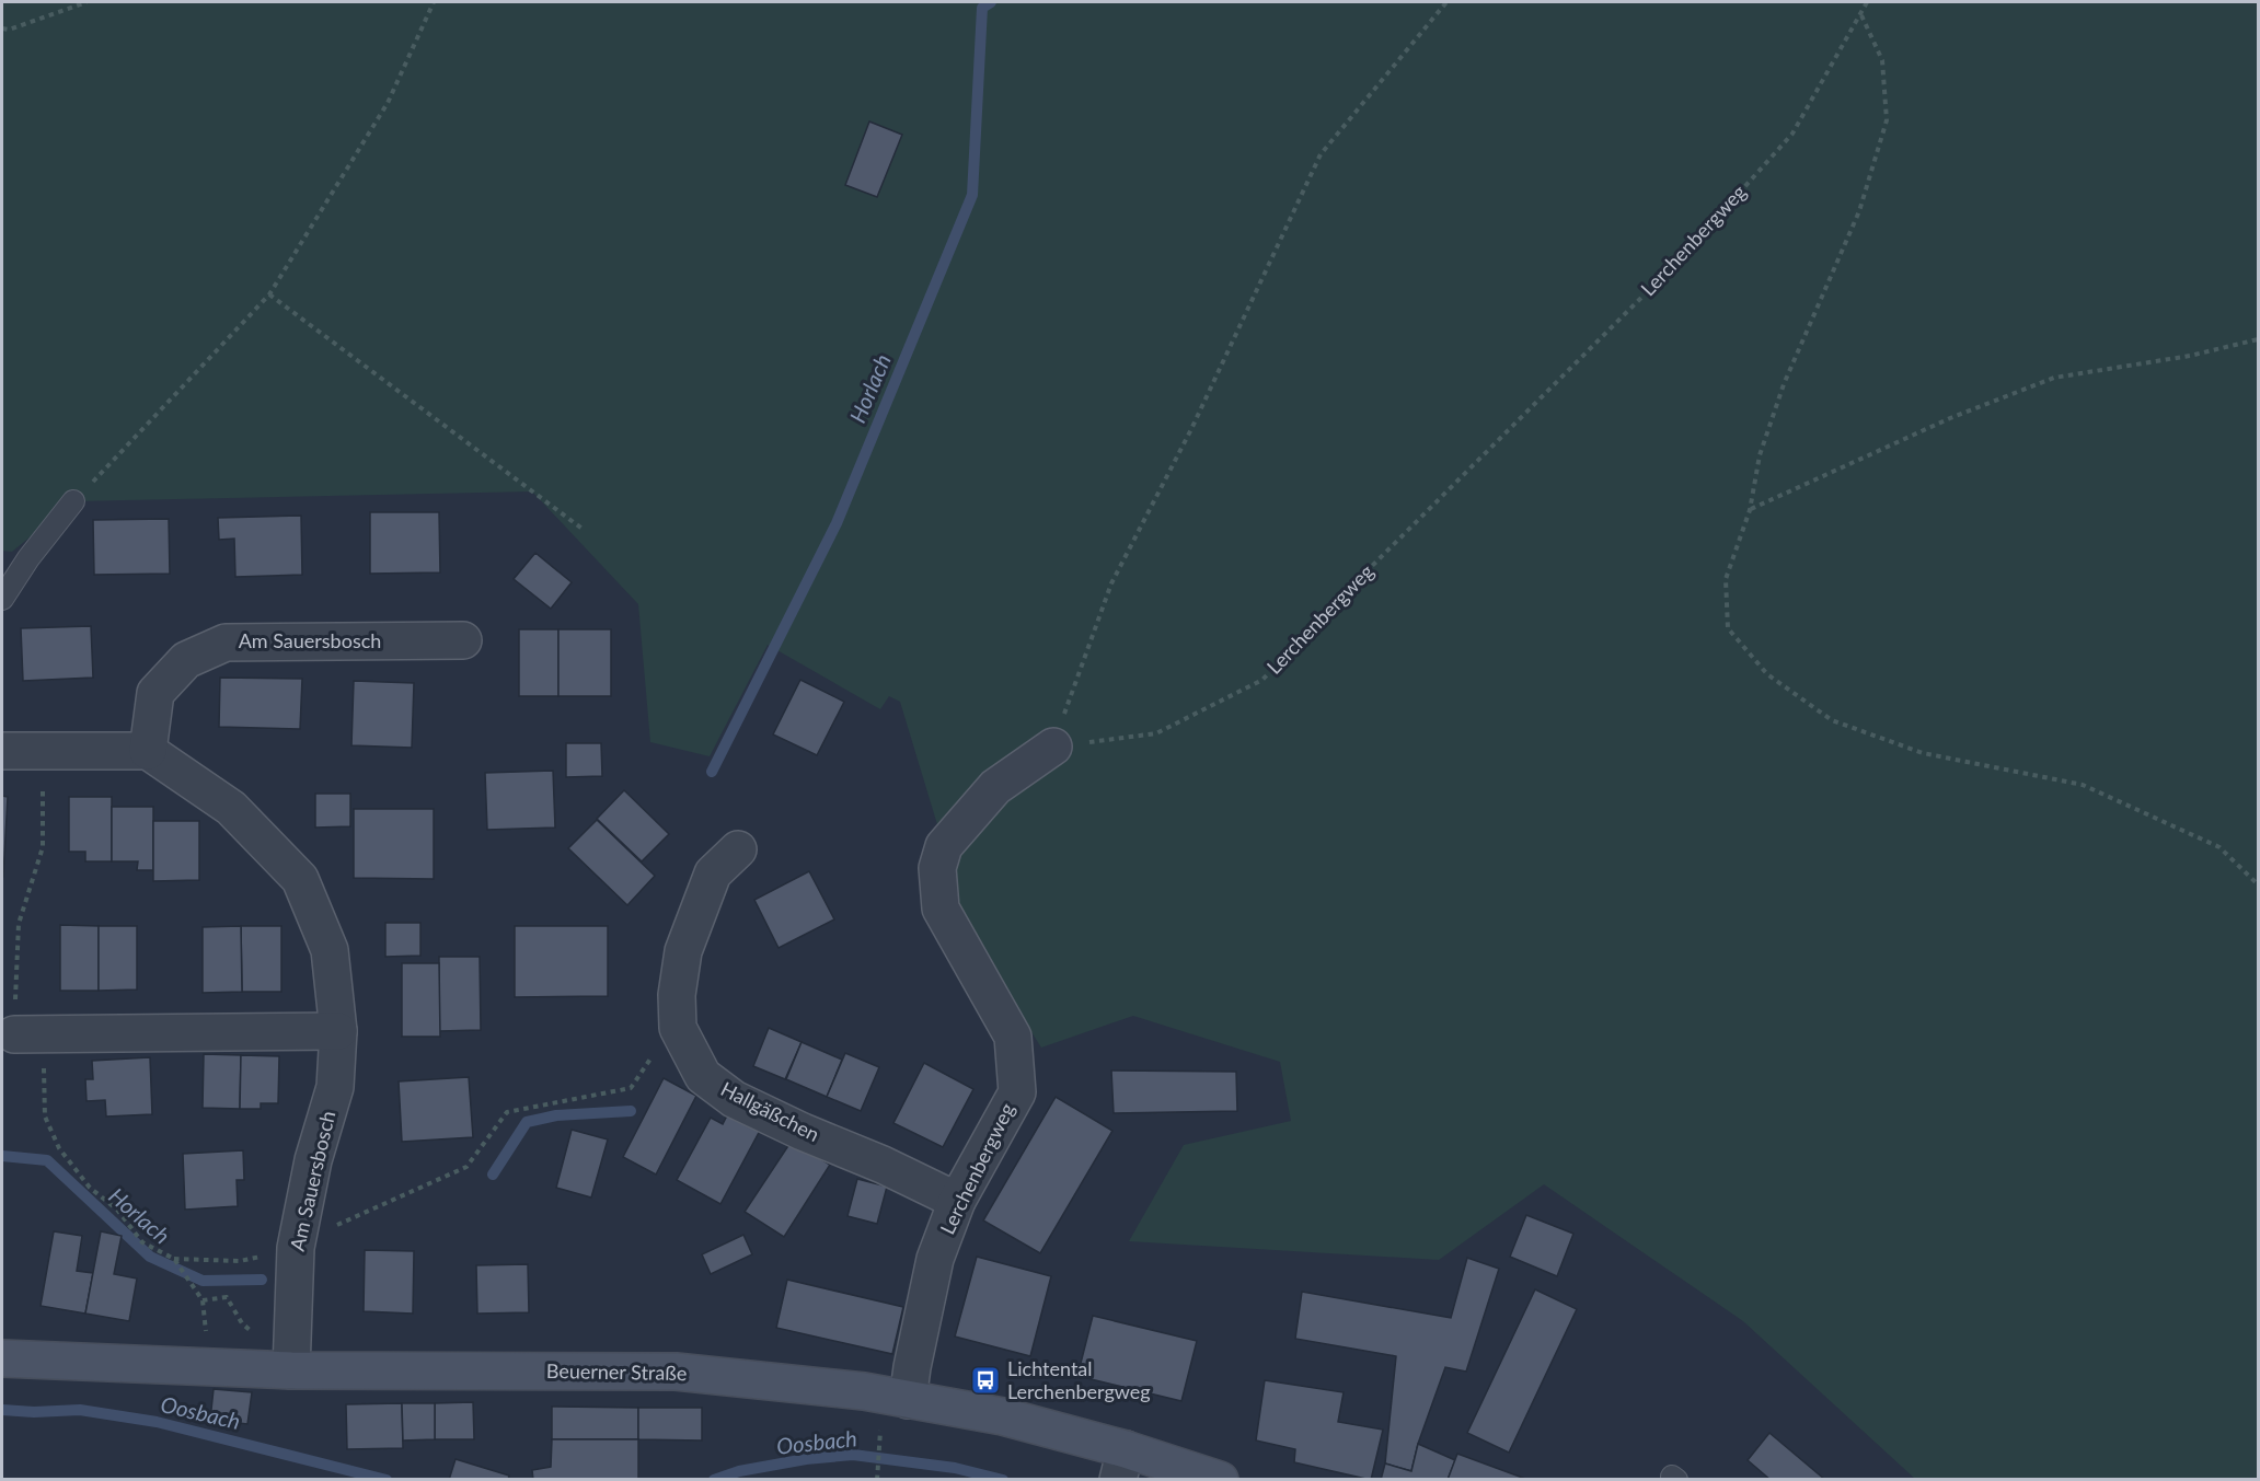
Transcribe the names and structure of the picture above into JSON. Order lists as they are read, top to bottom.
{
  "streets": {
    "main road": ["Beuerner Straße"],
    "street": ["Lerchenbergweg", "Am Sauersbosch", "Hallgäßchen"]
  },
  "crossings": [
    ["Lerchenbergweg", "Hallgäßchen"],
    ["Lerchenbergweg", "Beuerner Straße"],
    ["Am Sauersbosch", "Beuerner Straße"]
  ],
  "water": ["Horlach", "Oosbach"],
  "places": {
    "bus stop": ["Lichtental Lerchenbergweg"]
  }
}
